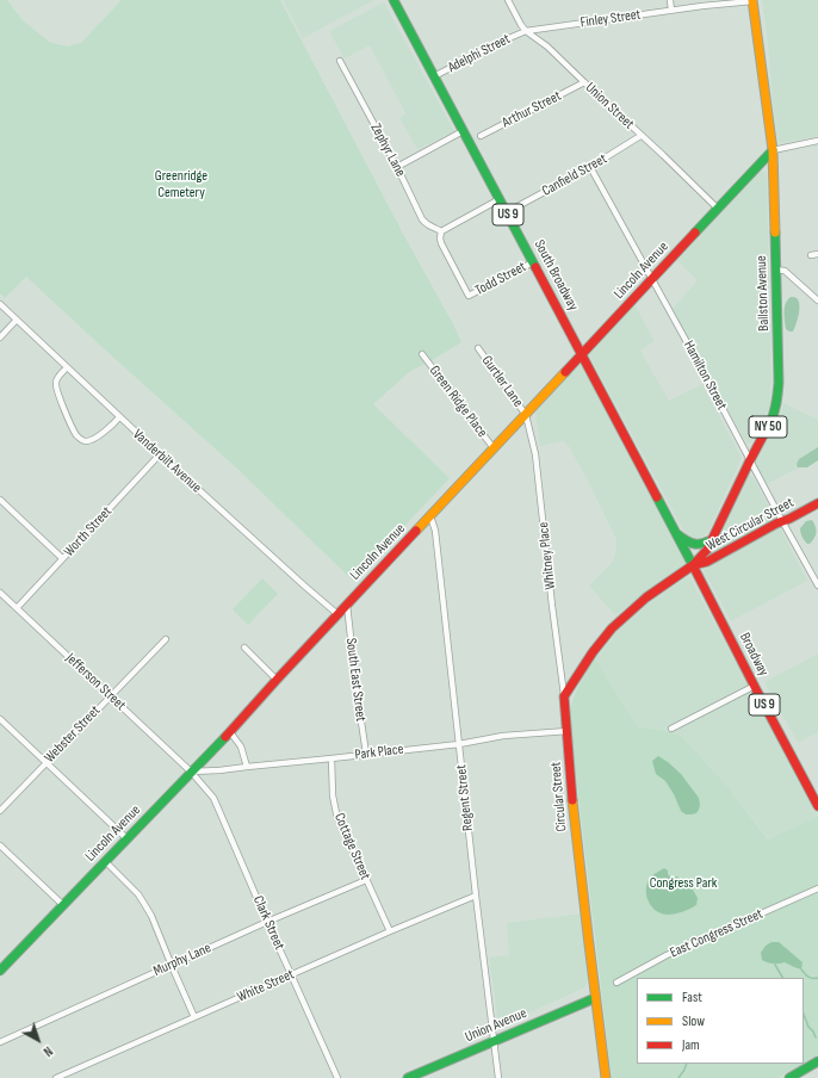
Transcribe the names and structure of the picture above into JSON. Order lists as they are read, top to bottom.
{
  "streets": {
    "main road": [
      "US 9",
      "Lincoln Avenue",
      "South Broadway",
      "Ballston Avenue",
      "NY 50",
      "West Circular Street",
      "Broadway",
      "Circular Street",
      "Union Avenue"
    ],
    "street": [
      "Finley Street",
      "Adelphi Street",
      "Union Street",
      "Arthur Street",
      "Zephyr Lane",
      "Canfield Street",
      "Todd Street",
      "Hamilton Street",
      "Gurtler Lane",
      "Green Ridge Place",
      "Vanderbilt Avenue",
      "Worth Street",
      "Whitney Place",
      "South East Street",
      "Jefferson Street",
      "Webster Street",
      "Park Place",
      "Regent Street",
      "Cottage Street",
      "Clark Street",
      "East Congress Street",
      "Murphy Lane",
      "White Street"
    ]
  },
  "crossings": [
    ["Finley Street", "Adelphi Street"],
    ["Finley Street", "Union Street"],
    ["Finley Street", "Ballston Avenue"],
    ["Adelphi Street", "Union Street"],
    ["Adelphi Street", "South Broadway"],
    ["Union Street", "Arthur Street"],
    ["Union Street", "Canfield Street"],
    ["Union Street", "Lincoln Avenue"],
    ["Zephyr Lane", "Todd Street"],
    ["Canfield Street", "South Broadway"],
    ["Canfield Street", "Hamilton Street"],
    ["Lincoln Avenue", "South Broadway"],
    ["Lincoln Avenue", "Ballston Avenue"],
    ["Lincoln Avenue", "Hamilton Street"],
    ["Lincoln Avenue", "Gurtler Lane"],
    ["Lincoln Avenue", "Green Ridge Place"],
    ["Lincoln Avenue", "Vanderbilt Avenue"],
    ["Lincoln Avenue", "Whitney Place"],
    ["Lincoln Avenue", "South East Street"],
    ["Lincoln Avenue", "Jefferson Street"],
    ["Lincoln Avenue", "Park Place"],
    ["Lincoln Avenue", "Regent Street"],
    ["Lincoln Avenue", "Clark Street"],
    ["South Broadway", "Todd Street"],
    ["South Broadway", "Ballston Avenue"],
    ["South Broadway", "West Circular Street"],
    ["South Broadway", "Broadway"],
    ["Ballston Avenue", "Hamilton Street"],
    ["Ballston Avenue", "West Circular Street"],
    ["Ballston Avenue", "Broadway"],
    ["Hamilton Street", "West Circular Street"],
    ["Gurtler Lane", "Whitney Place"],
    ["Vanderbilt Avenue", "Worth Street"],
    ["West Circular Street", "Broadway"],
    ["Worth Street", "Jefferson Street"],
    ["Whitney Place", "Circular Street"],
    ["South East Street", "Park Place"],
    ["Jefferson Street", "Webster Street"],
    ["Jefferson Street", "Park Place"],
    ["Jefferson Street", "Clark Street"],
    ["Park Place", "Circular Street"],
    ["Park Place", "Regent Street"],
    ["Park Place", "Cottage Street"],
    ["Park Place", "Clark Street"],
    ["Circular Street", "Union Avenue"],
    ["Regent Street", "White Street"],
    ["Regent Street", "Union Avenue"],
    ["Cottage Street", "Murphy Lane"],
    ["Cottage Street", "White Street"],
    ["Clark Street", "Murphy Lane"],
    ["Clark Street", "White Street"]
  ],
  "parks": ["Greenridge Cemetery", "Congress Park"],
  "legend": ["Fast", "Slow", "Jam"],
  "north": "bottom right"
}
